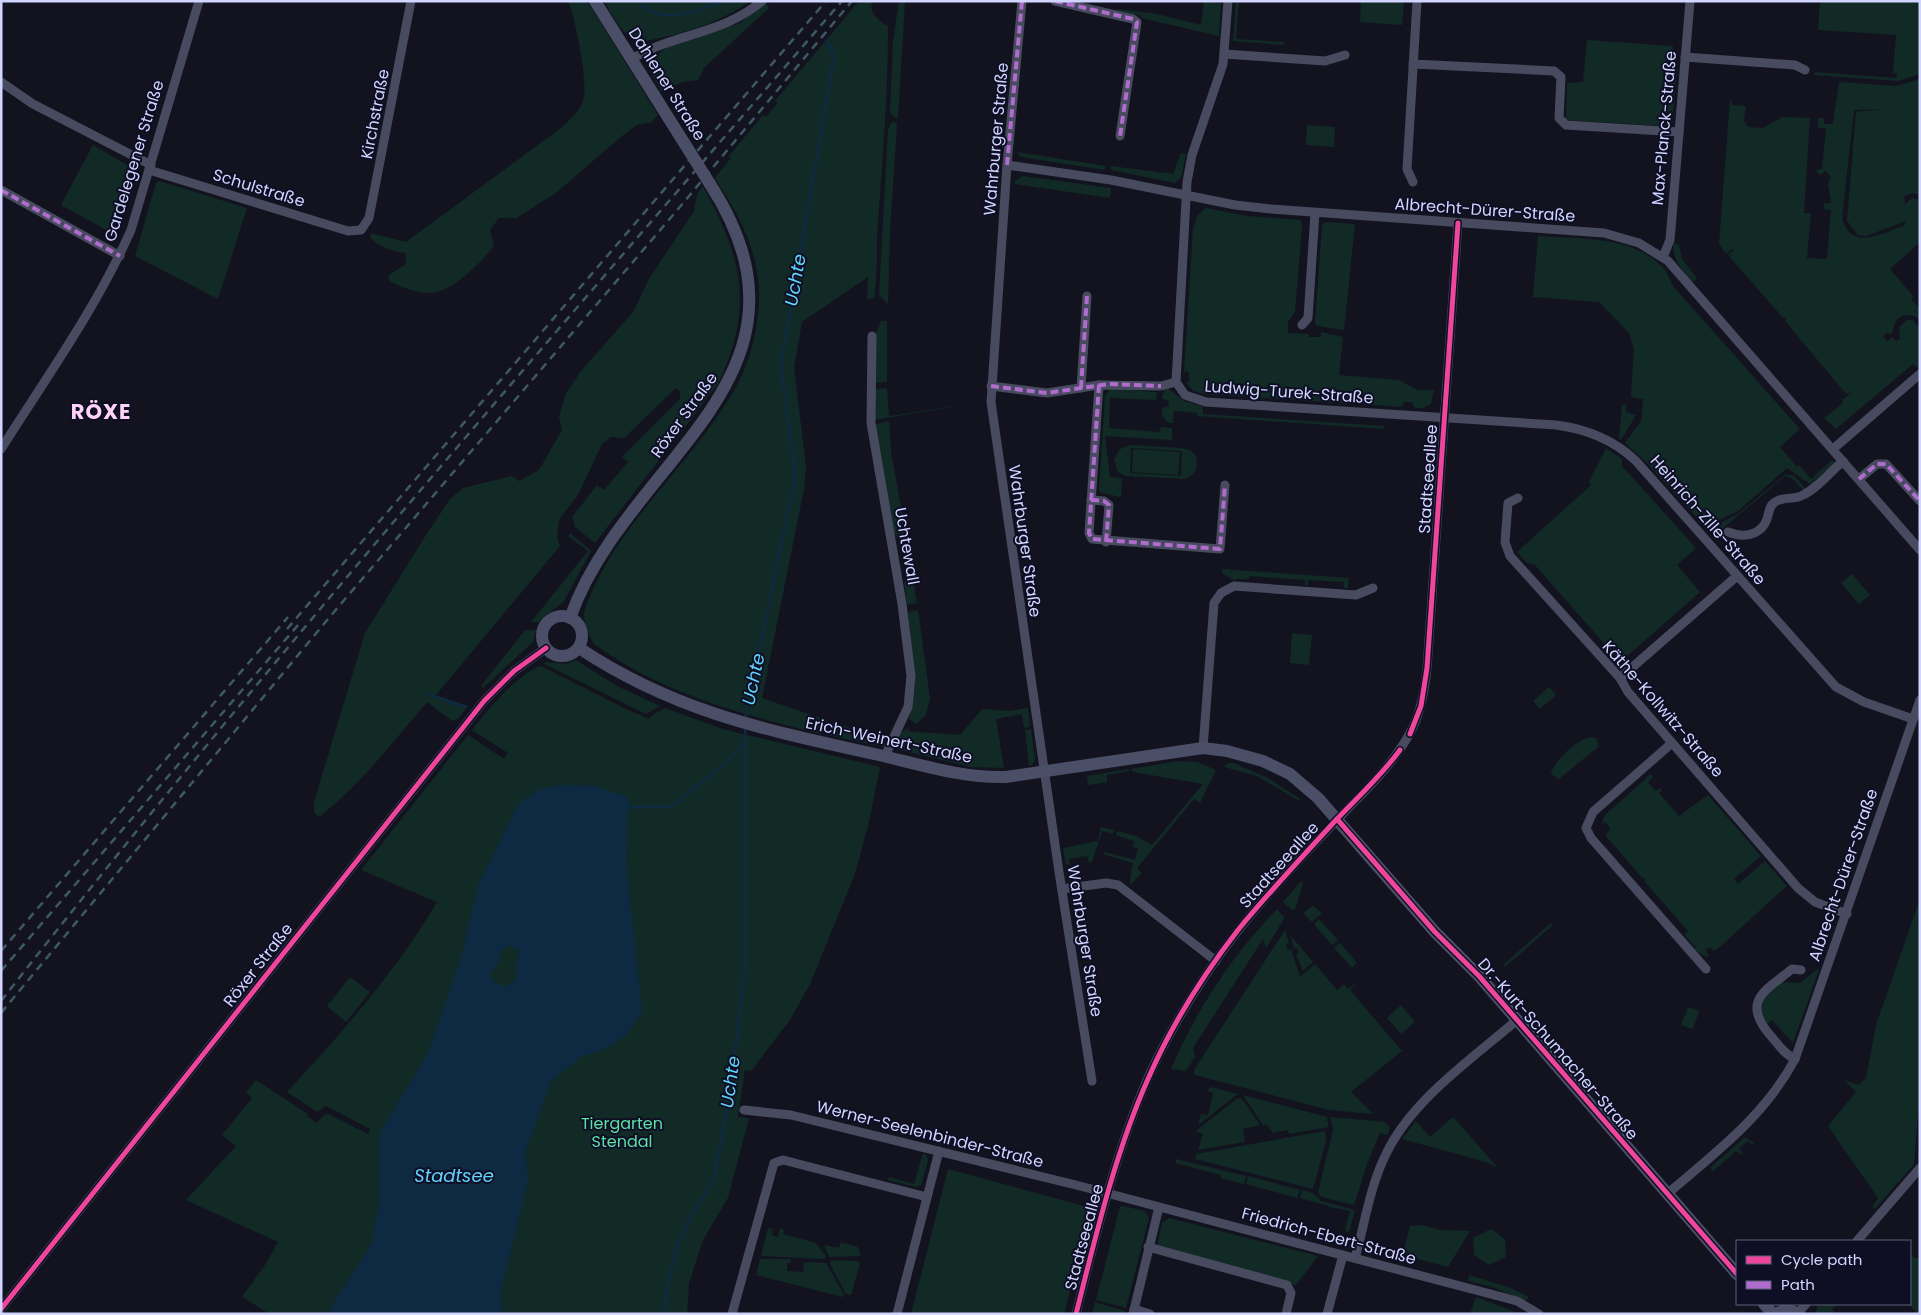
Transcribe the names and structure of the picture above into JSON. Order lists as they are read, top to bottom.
{
  "streets": {
    "street": [
      "Dahlener Straße",
      "Kirchstraße",
      "Max-Planck-Straße",
      "Wahrburger Straße",
      "Gardelegener Straße",
      "Schulstraße",
      "Albrecht-Dürer-Straße",
      "Ludwig-Turek-Straße",
      "Röxer Straße",
      "Stadtseeallee",
      "Heinrich-Zille-Straße",
      "Uchtewall",
      "Käthe-Kollwitz-Straße",
      "Erich-Weinert-Straße",
      "Dr.-Kurt-Schumacher-Straße",
      "Werner-Seelenbinder-Straße",
      "Friedrich-Ebert-Straße"
    ]
  },
  "crossings": [
    ["Dahlener Straße", "Röxer Straße"],
    ["Kirchstraße", "Schulstraße"],
    ["Max-Planck-Straße", "Albrecht-Dürer-Straße"],
    ["Wahrburger Straße", "Albrecht-Dürer-Straße"],
    ["Wahrburger Straße", "Erich-Weinert-Straße"],
    ["Gardelegener Straße", "Schulstraße"],
    ["Albrecht-Dürer-Straße", "Stadtseeallee"],
    ["Albrecht-Dürer-Straße", "Heinrich-Zille-Straße"],
    ["Albrecht-Dürer-Straße", "Käthe-Kollwitz-Straße"],
    ["Albrecht-Dürer-Straße", "Dr.-Kurt-Schumacher-Straße"],
    ["Ludwig-Turek-Straße", "Stadtseeallee"],
    ["Ludwig-Turek-Straße", "Heinrich-Zille-Straße"],
    ["Röxer Straße", "Erich-Weinert-Straße"],
    ["Stadtseeallee", "Heinrich-Zille-Straße"],
    ["Stadtseeallee", "Erich-Weinert-Straße"],
    ["Stadtseeallee", "Dr.-Kurt-Schumacher-Straße"],
    ["Stadtseeallee", "Werner-Seelenbinder-Straße"],
    ["Stadtseeallee", "Friedrich-Ebert-Straße"],
    ["Uchtewall", "Erich-Weinert-Straße"],
    ["Erich-Weinert-Straße", "Dr.-Kurt-Schumacher-Straße"],
    ["Werner-Seelenbinder-Straße", "Friedrich-Ebert-Straße"]
  ],
  "districts": ["RÖXE"],
  "water": ["Uchte", "Stadtsee"],
  "parks": ["Tiergarten Stendal"],
  "legend": ["Cycle path", "Path"]
}
